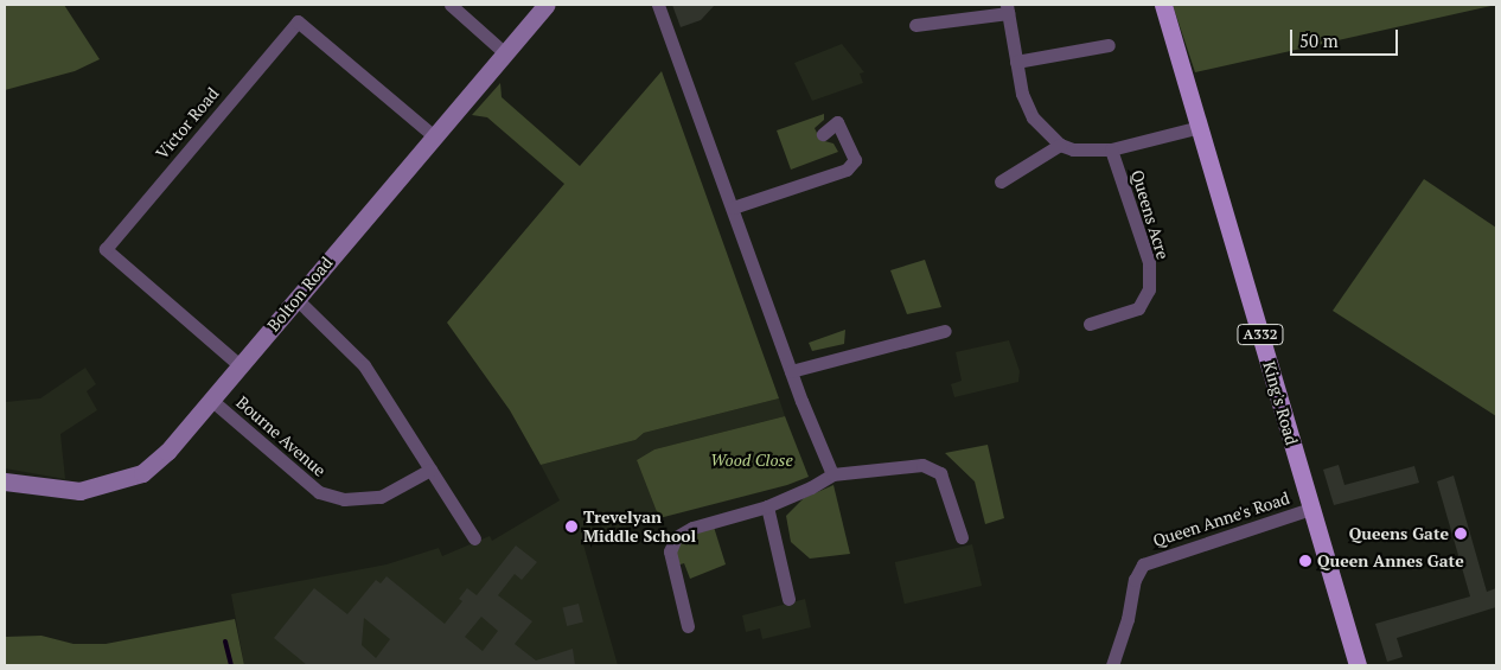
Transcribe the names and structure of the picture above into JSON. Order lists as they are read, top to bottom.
{
  "streets": {
    "main road": ["A332", "King's Road"],
    "street": [
      "Victor Road",
      "Queens Acre",
      "Bolton Road",
      "Bourne Avenue",
      "Queen Anne's Road"
    ]
  },
  "crossings": [
    ["Victor Road", "Bolton Road"],
    ["Bolton Road", "Bourne Avenue"],
    ["King's Road", "Queen Anne's Road"]
  ],
  "parks": ["Wood Close"],
  "places": ["Trevelyan Middle School", "Queens Gate", "Queen Annes Gate"],
  "scale_bar": "50 m"
}
